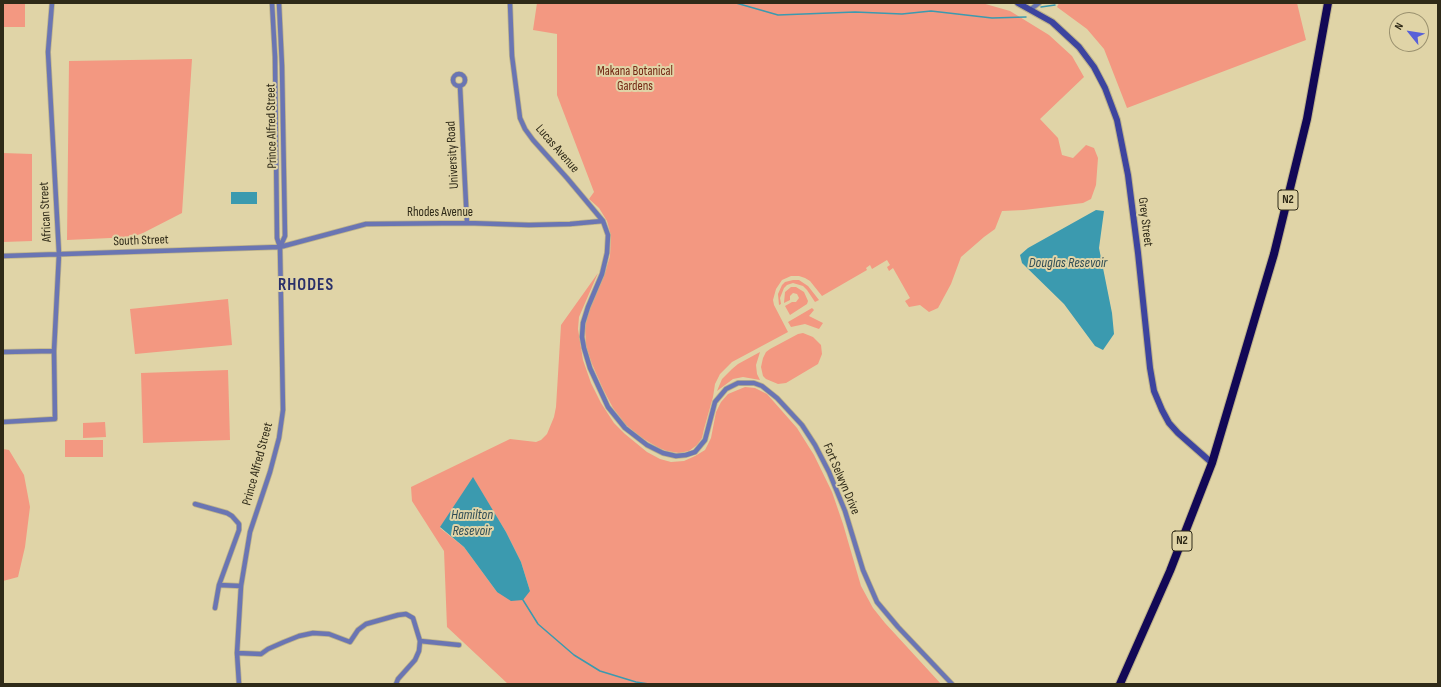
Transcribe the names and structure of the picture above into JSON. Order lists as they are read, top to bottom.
{
  "streets": {
    "highway": ["N2"],
    "main road": ["Grey Street"],
    "street": [
      "Prince Alfred Street",
      "Lucas Avenue",
      "University Road",
      "African Street",
      "Rhodes Avenue",
      "South Street",
      "Fort Selwyn Drive"
    ]
  },
  "crossings": [
    ["Prince Alfred Street", "Rhodes Avenue"],
    ["Prince Alfred Street", "South Street"],
    ["Lucas Avenue", "Rhodes Avenue"],
    ["Lucas Avenue", "Fort Selwyn Drive"],
    ["University Road", "Rhodes Avenue"],
    ["N2", "Grey Street"],
    ["African Street", "South Street"],
    ["Rhodes Avenue", "South Street"]
  ],
  "districts": ["RHODES"],
  "water": ["Douglas Resevoir", "Hamilton Resevoir"],
  "parks": ["Makana Botanical Gardens"],
  "north": "top left"
}
